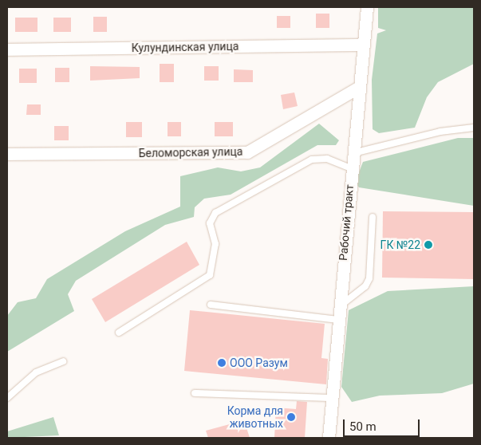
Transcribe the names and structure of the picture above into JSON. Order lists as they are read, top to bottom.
{
  "streets": {
    "street": ["Кулундинская улица", "Беломорская улица", "Рабочий тракт"]
  },
  "crossings": [
    ["Кулундинская улица", "Рабочий тракт"],
    ["Беломорская улица", "Рабочий тракт"]
  ],
  "places": ["ГК №22", "ООО Разум", "Корма для животных"],
  "scale_bar": "50 m"
}
